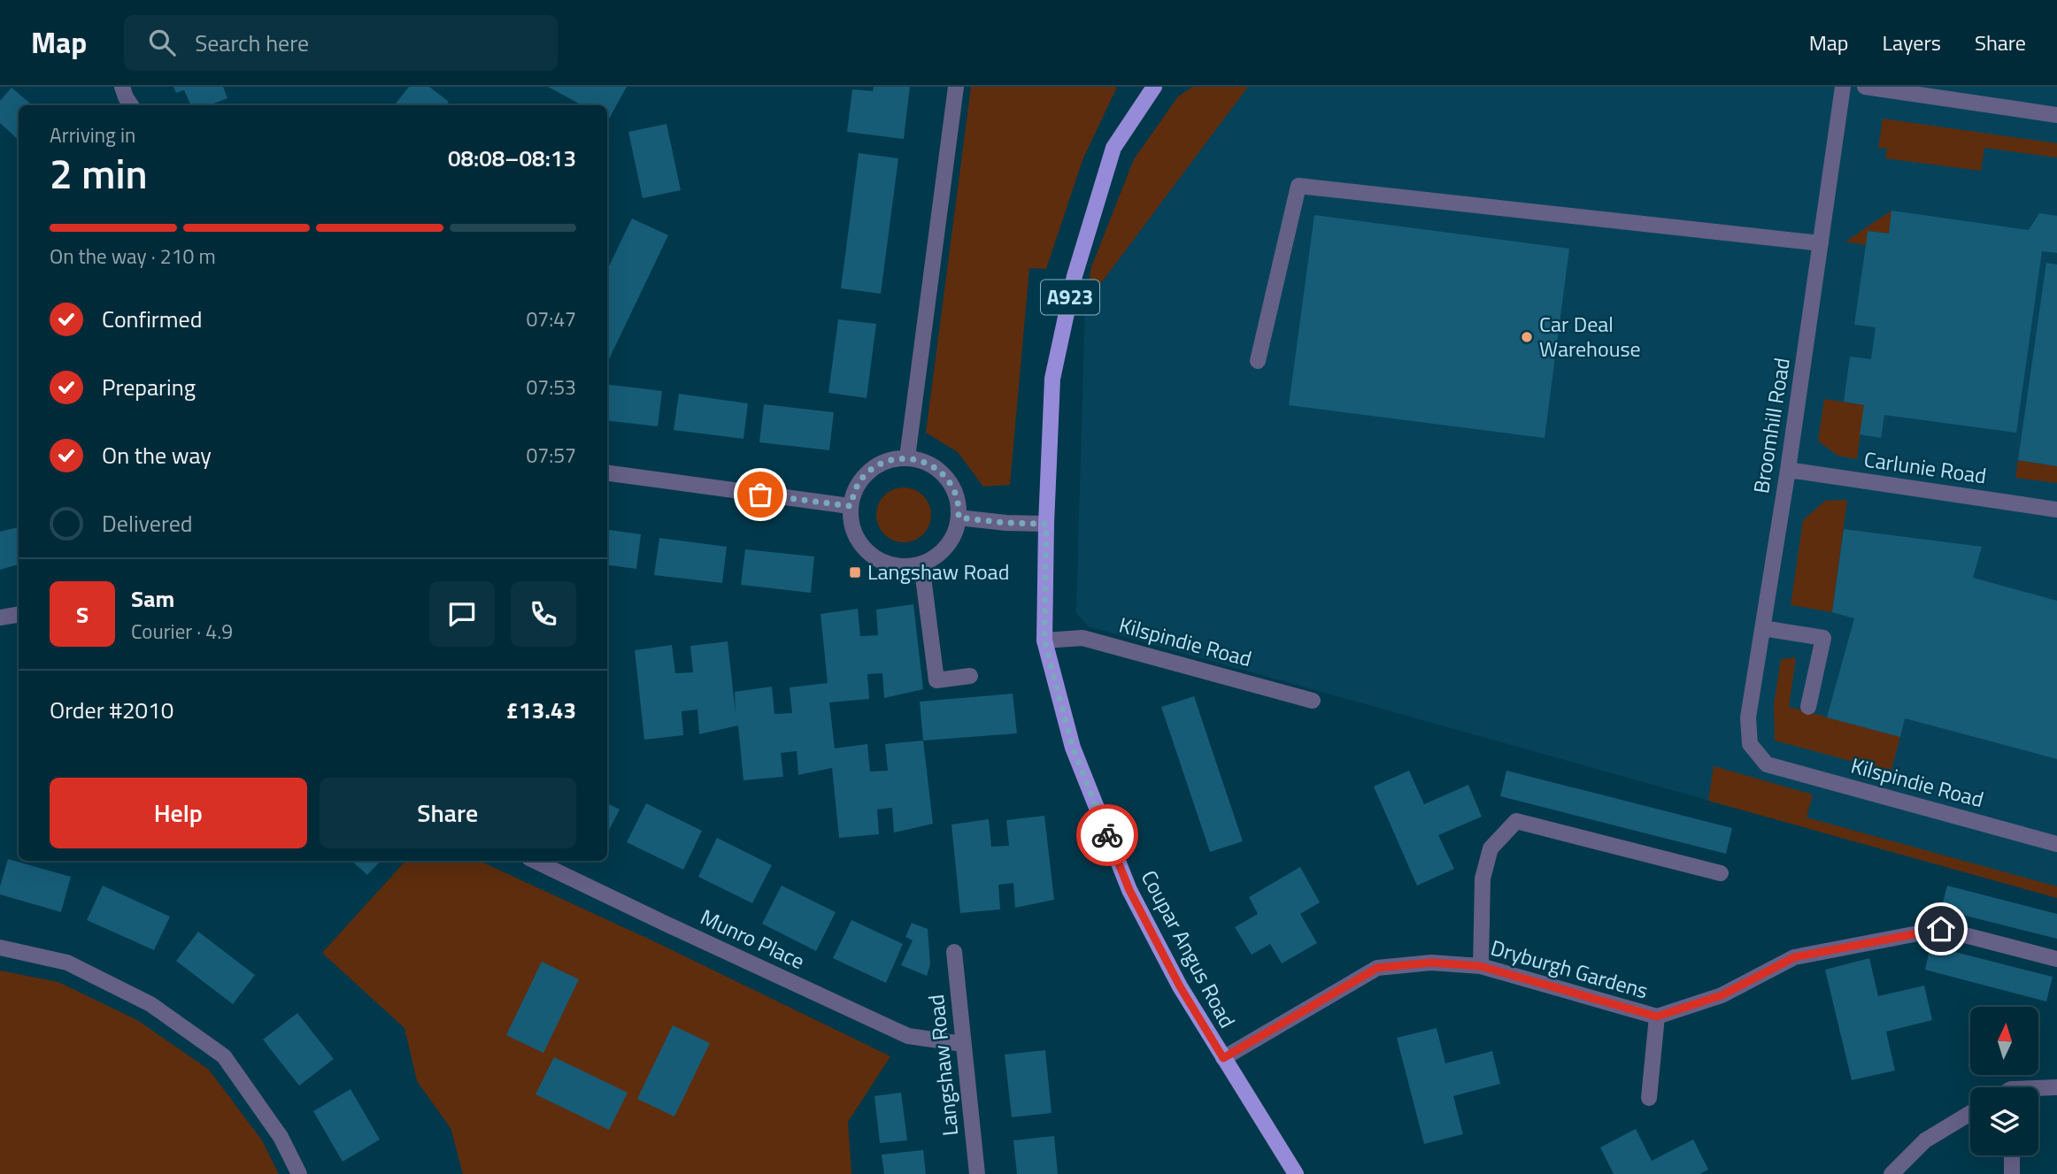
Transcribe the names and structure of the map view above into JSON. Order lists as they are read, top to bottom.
{
  "streets": {
    "main road": ["A923", "Coupar Angus Road"],
    "street": [
      "Broomhill Road",
      "Carlunie Road",
      "Kilspindie Road",
      "Munro Place",
      "Dryburgh Gardens",
      "Langshaw Road"
    ]
  },
  "crossings": [
    ["Broomhill Road", "Carlunie Road"],
    ["Broomhill Road", "Kilspindie Road"],
    ["Kilspindie Road", "Coupar Angus Road"],
    ["Munro Place", "Langshaw Road"],
    ["Coupar Angus Road", "Dryburgh Gardens"]
  ],
  "places": {
    "other": ["Car Deal Warehouse"],
    "transit": ["Langshaw Road"]
  },
  "north": "top",
  "page": {
    "header": "Map",
    "search": "Search here",
    "nav": ["Map", "Layers", "Share"],
    "heading": ["2 min", "Arriving in", "08:08–08:13"],
    "panel": [
      "Sam",
      "Courier · 4.9",
      "Order #2010",
      "£13.43"
    ],
    "bar": "On the way · 210 m",
    "list": [
      ["Confirmed", "07:47"],
      ["Preparing", "07:53"],
      ["On the way", "07:57"],
      "Delivered"
    ],
    "round": "S",
    "buttons": ["Help", "Share"]
  }
}
